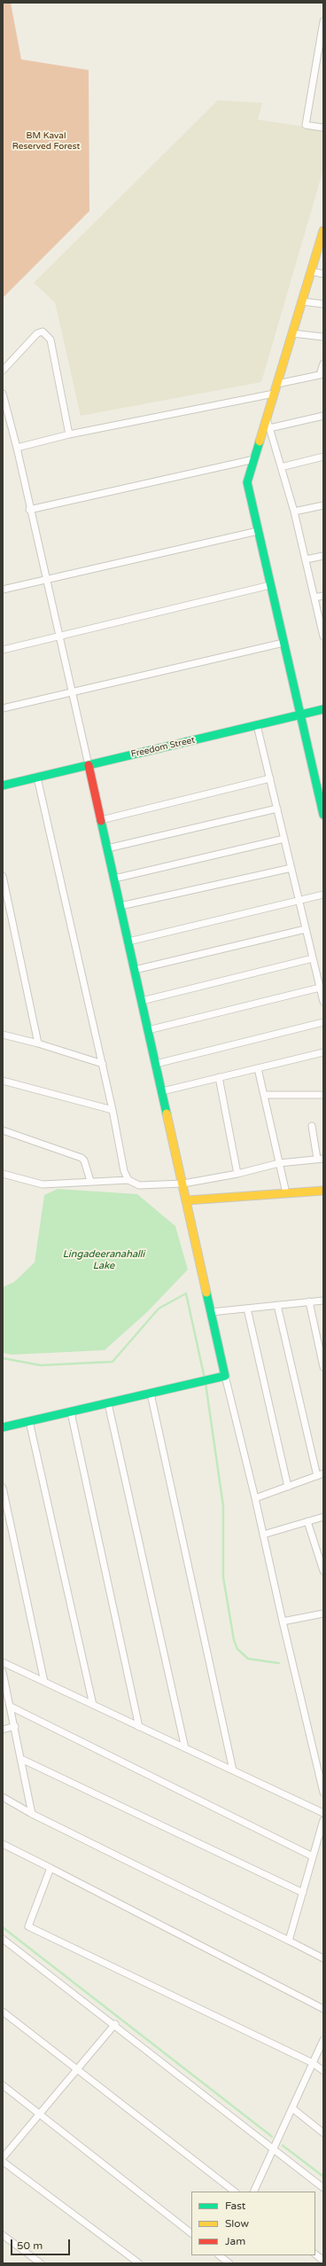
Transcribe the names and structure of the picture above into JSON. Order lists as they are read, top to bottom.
{
  "streets": {
    "street": ["Freedom Street"]
  },
  "water": ["Lingadeeranahalli Lake"],
  "parks": ["BM Kaval Reserved Forest"],
  "legend": ["Fast", "Slow", "Jam"],
  "scale_bar": "50 m"
}
